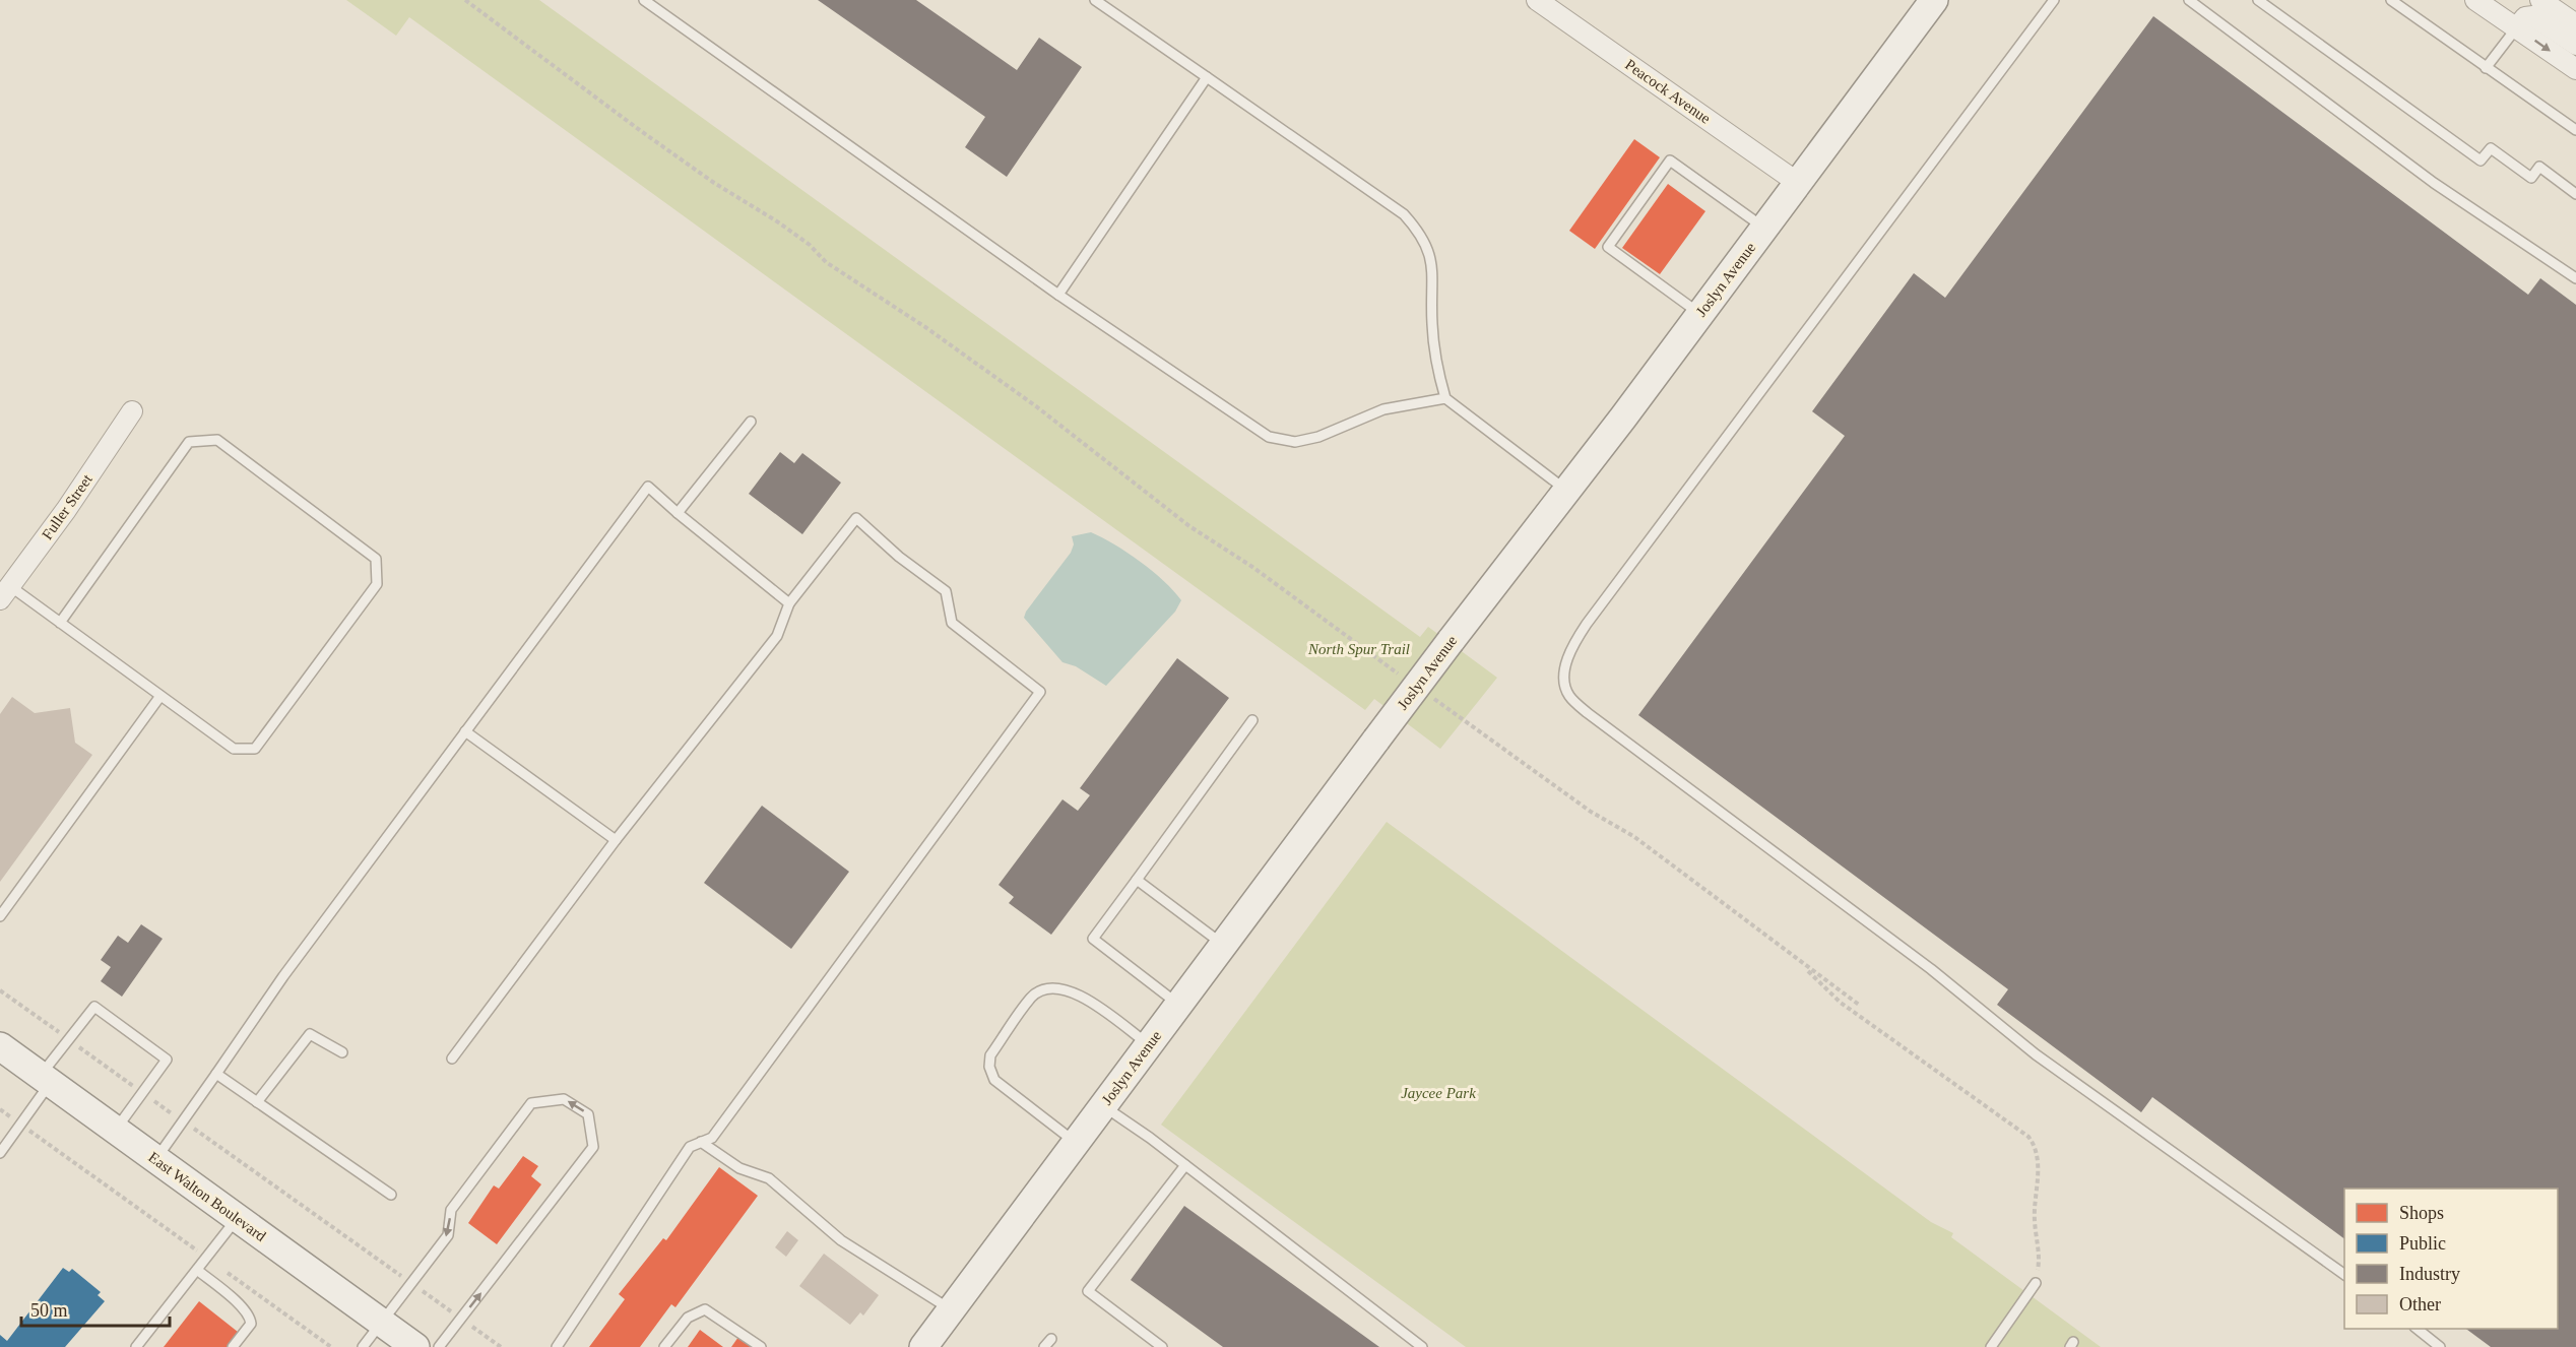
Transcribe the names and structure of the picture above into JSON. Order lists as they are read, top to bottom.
{
  "streets": {
    "main road": ["Joslyn Avenue", "East Walton Boulevard"],
    "street": ["Peacock Avenue", "Fuller Street"]
  },
  "crossings": [
    ["Peacock Avenue", "Joslyn Avenue"]
  ],
  "parks": ["North Spur Trail", "Jaycee Park"],
  "legend": [
    "Shops",
    "Public",
    "Industry",
    "Other"
  ],
  "scale_bar": "50 m"
}
